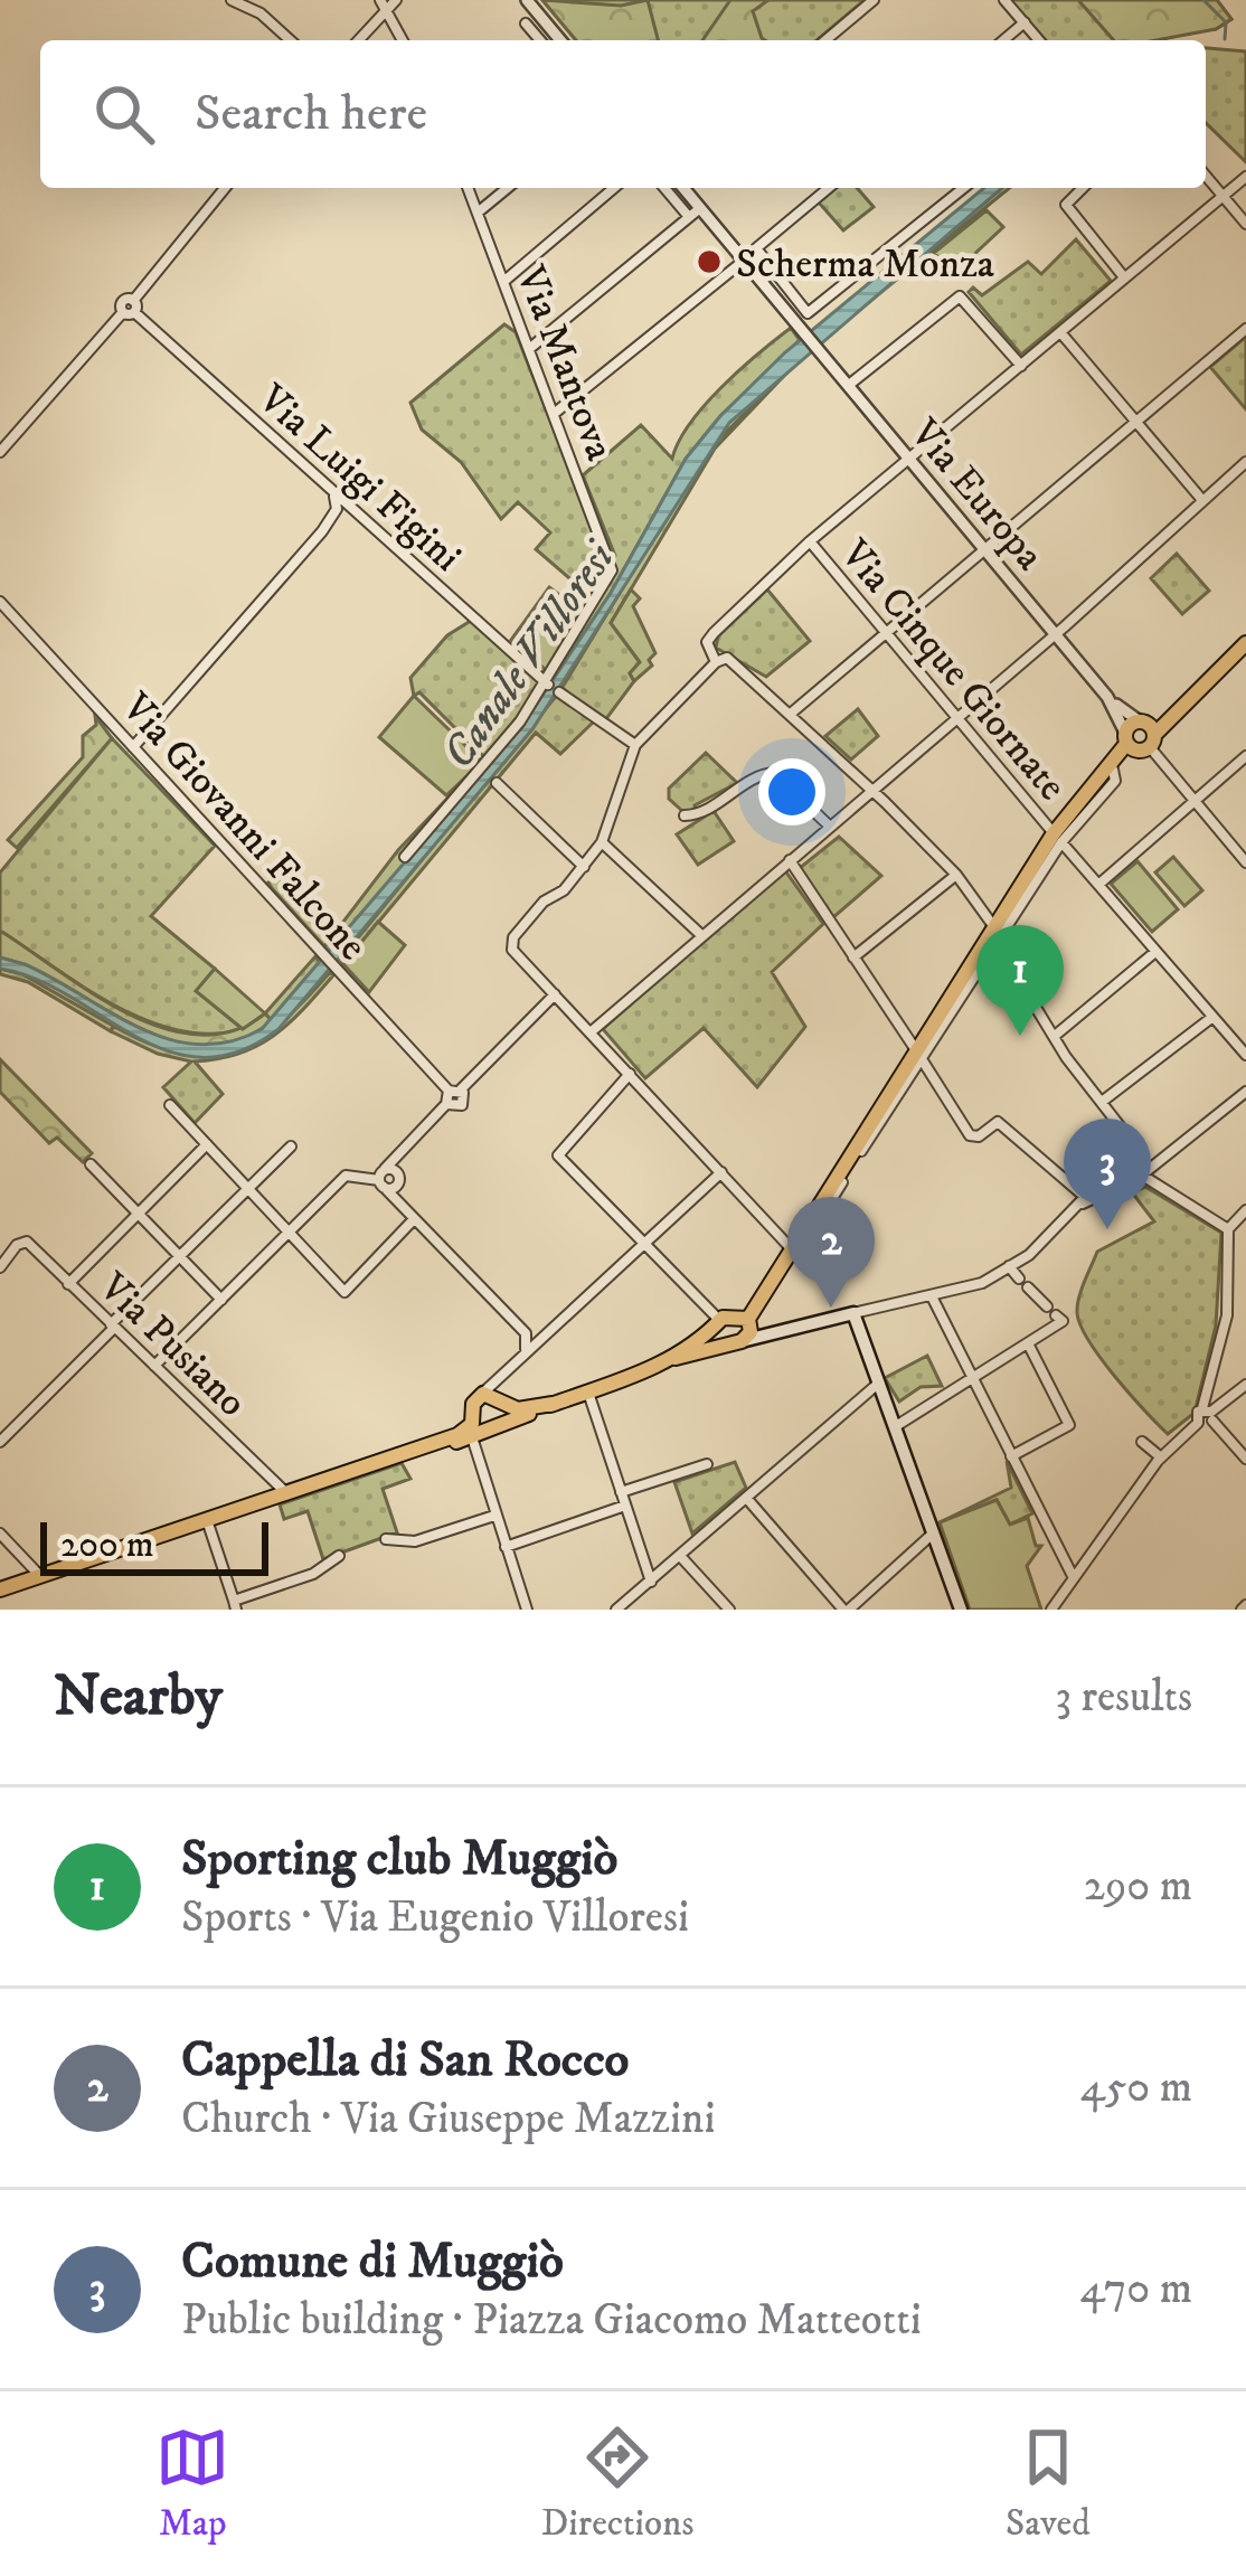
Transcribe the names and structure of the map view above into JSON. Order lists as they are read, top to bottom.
{
  "streets": {
    "street": [
      "Via Mantova",
      "Via Luigi Figini",
      "Via Europa",
      "Via Cinque Giornate",
      "Via Giovanni Falcone",
      "Via Pusiano"
    ]
  },
  "crossings": [
    ["Via Mantova", "Via Luigi Figini"]
  ],
  "water": ["Canale Villoresi"],
  "places": ["Scherma Monza"],
  "scale_bar": "200 m",
  "page": {
    "search": "Search here",
    "pins": ["1", "3", "2"],
    "scale": "200 m",
    "heading": ["Nearby", "3 results"],
    "list": [
      {
        "mark": "1",
        "name": "Sporting club Muggiò",
        "note": "Sports · Via Eugenio Villoresi",
        "value": "290 m"
      },
      {
        "mark": "2",
        "name": "Cappella di San Rocco",
        "note": "Church · Via Giuseppe Mazzini",
        "value": "450 m"
      },
      {
        "mark": "3",
        "name": "Comune di Muggiò",
        "note": "Public building · Piazza Giacomo Matteotti",
        "value": "470 m"
      }
    ],
    "nav": ["Map", "Directions", "Saved"]
  }
}
